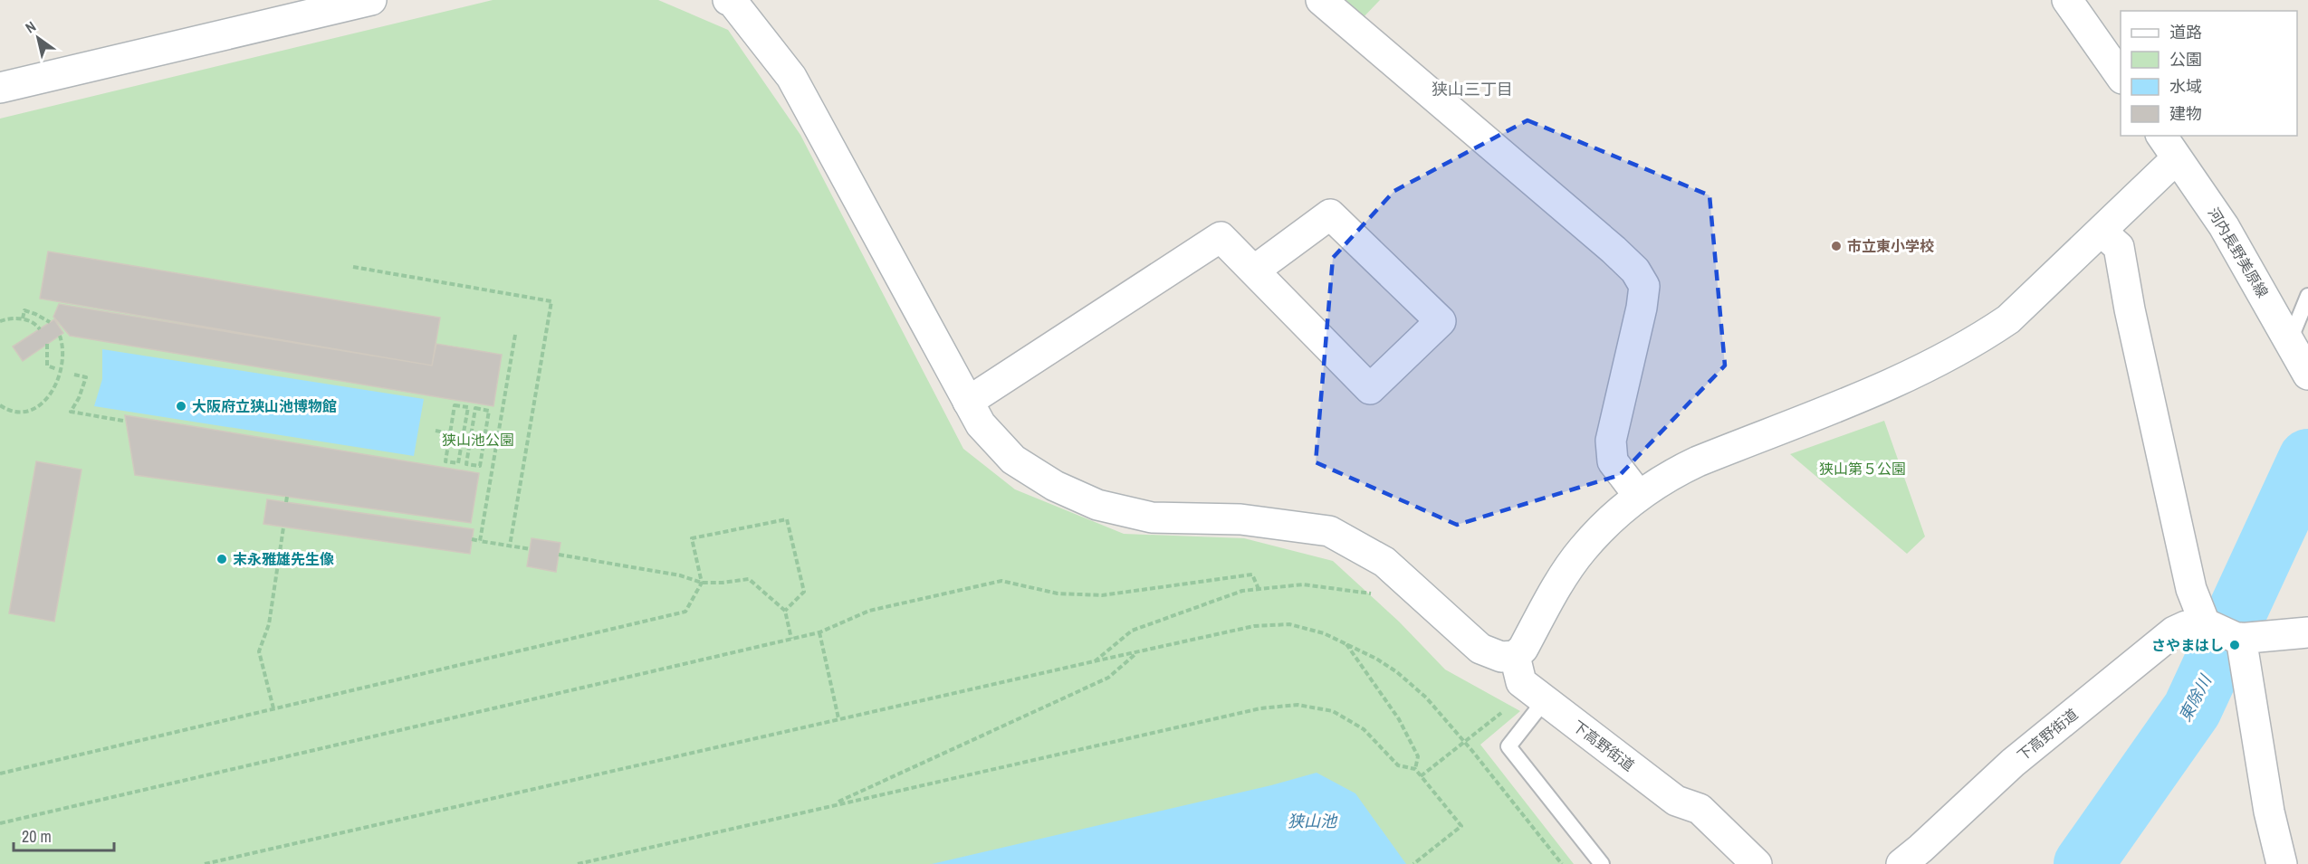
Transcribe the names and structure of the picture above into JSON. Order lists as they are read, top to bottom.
{
  "streets": {
    "street": ["河内長野美原線", "下高野街道"]
  },
  "districts": ["狭山三丁目"],
  "water": ["東除川", "狭山池"],
  "parks": ["狭山池公園", "狭山第５公園"],
  "places": [
    "市立東小学校",
    "大阪府立狭山池博物館",
    "末永雅雄先生像",
    "さやまはし"
  ],
  "legend": [
    "道路",
    "公園",
    "水域",
    "建物"
  ],
  "scale_bar": "20 m",
  "north": "top left"
}
